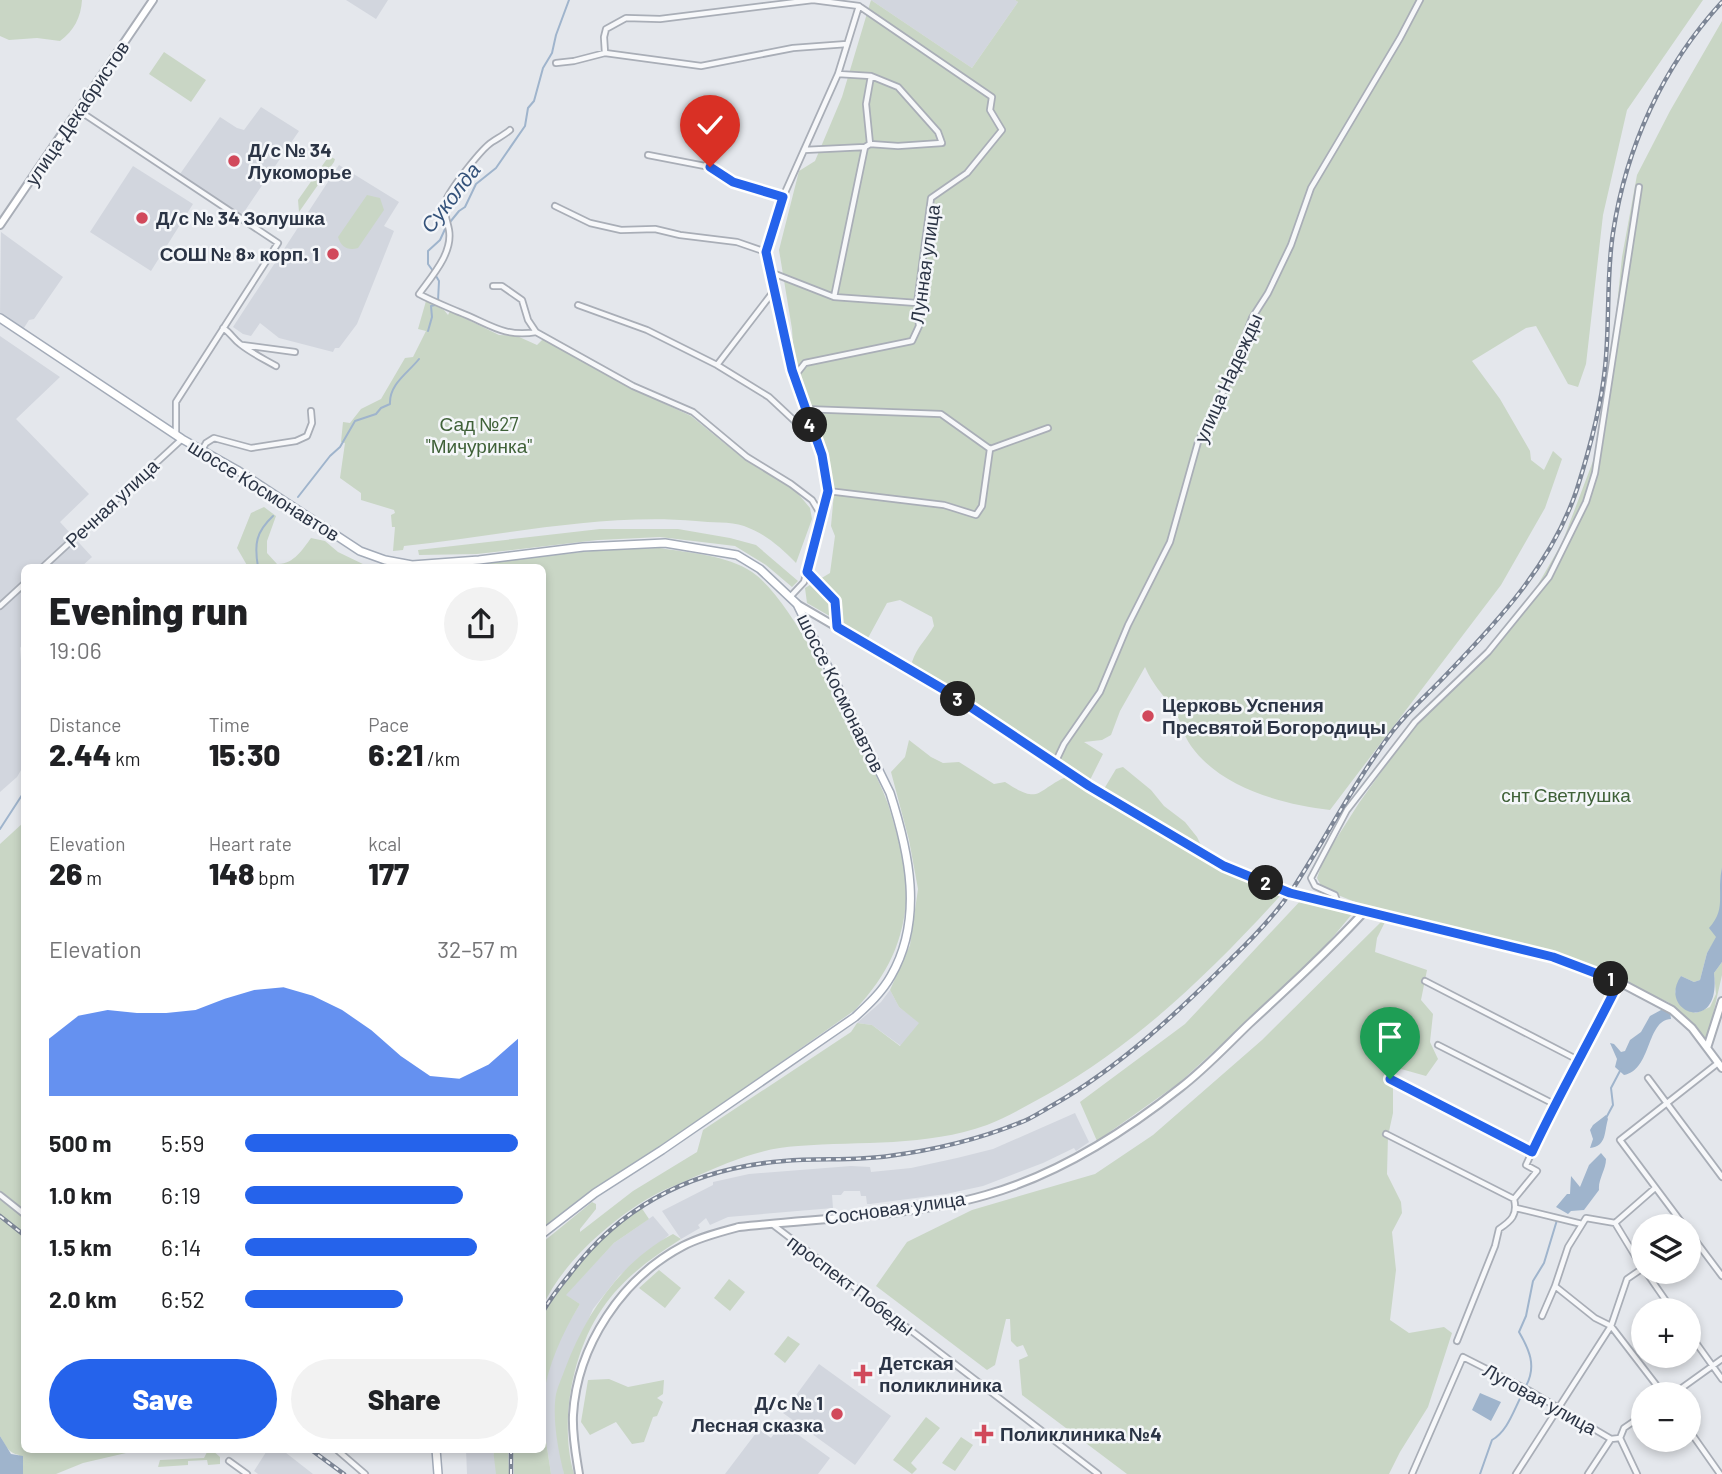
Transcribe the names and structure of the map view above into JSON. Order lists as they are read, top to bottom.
{
  "streets": {
    "main road": ["шоссе Космонавтов"],
    "street": [
      "улица Декабристов",
      "Лунная улица",
      "улица Надежды",
      "Речная улица",
      "Сосновая улица",
      "проспект Победы",
      "Луговая улица"
    ]
  },
  "crossings": [
    ["шоссе Космонавтов", "Речная улица"],
    ["Сосновая улица", "проспект Победы"]
  ],
  "water": ["Суколда"],
  "parks": ["Сад №27 \"Мичуринка\"", "снт Светлушка"],
  "places": {
    "other": [
      "Д/с № 34 Лукоморье",
      "Д/с № 34 Золушка",
      "СОШ № 8» корп. 1",
      "Церковь Успения Пресвятой Богородицы",
      "Д/с № 1 Лесная сказка"
    ],
    "health": ["Детская поликлиника", "Поликлиника №4"]
  },
  "page": {
    "pins": [
      "4",
      "3",
      "2",
      "1"
    ],
    "heading": ["Evening run", "19:06"],
    "stats": [
      ["Distance", "2.44 km"],
      ["Time", "15:30"],
      ["Pace", "6:21 /km"],
      ["Elevation", "26 m"],
      ["Heart rate", "148 bpm"],
      ["kcal", "177"]
    ],
    "chart": ["Elevation", "32–57 m"],
    "list": [
      {
        "name": "500 m",
        "note": "5:59"
      },
      {
        "name": "1.0 km",
        "note": "6:19"
      },
      {
        "name": "1.5 km",
        "note": "6:14"
      },
      {
        "name": "2.0 km",
        "note": "6:52"
      }
    ],
    "map_buttons": ["+", "−"],
    "buttons": ["Save", "Share"]
  }
}
